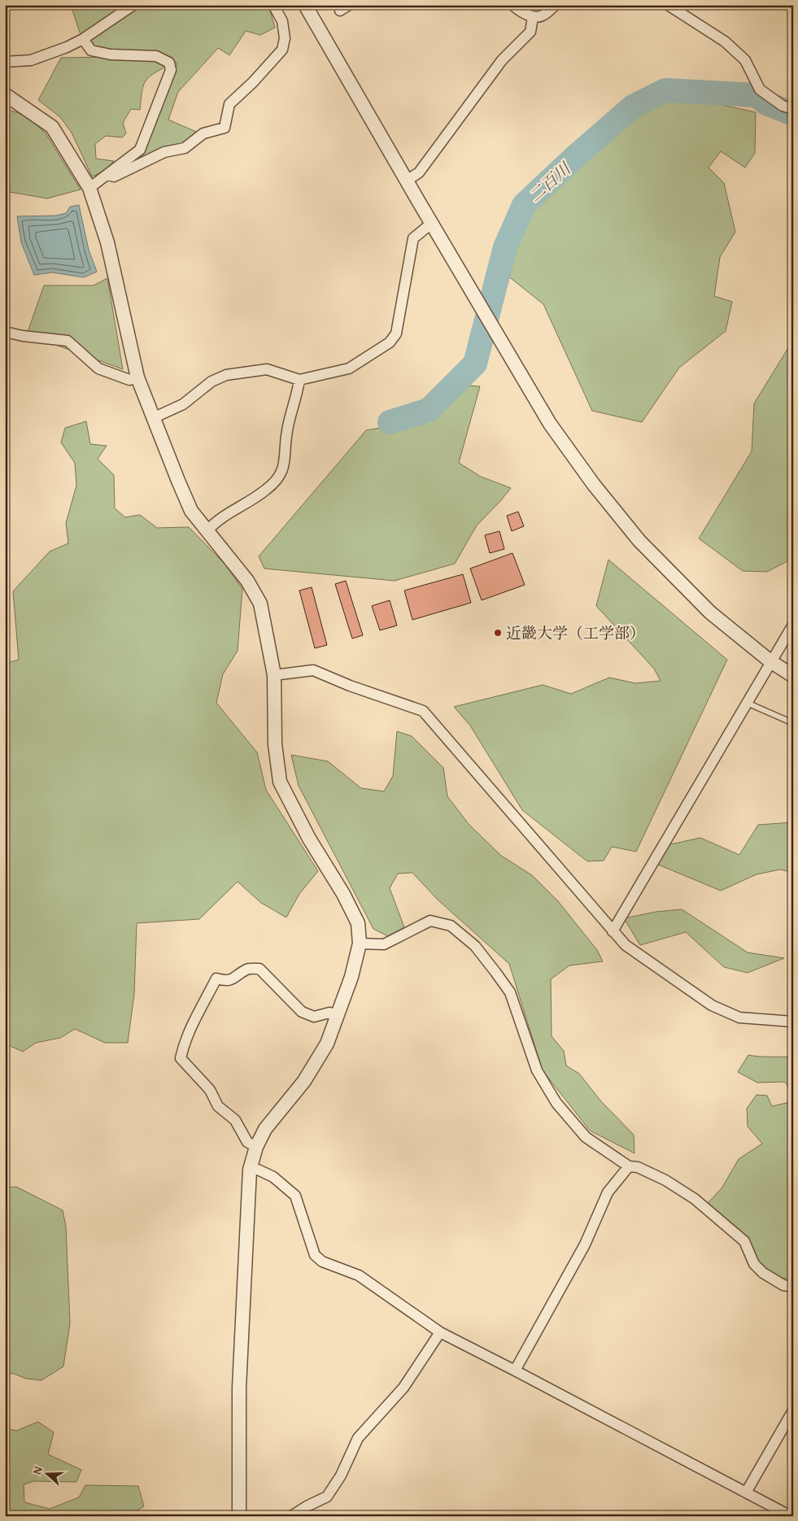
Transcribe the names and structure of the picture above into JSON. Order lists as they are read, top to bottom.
{
  "water": ["二百川"],
  "places": ["近畿大学（工学部）"],
  "north": "left"
}
